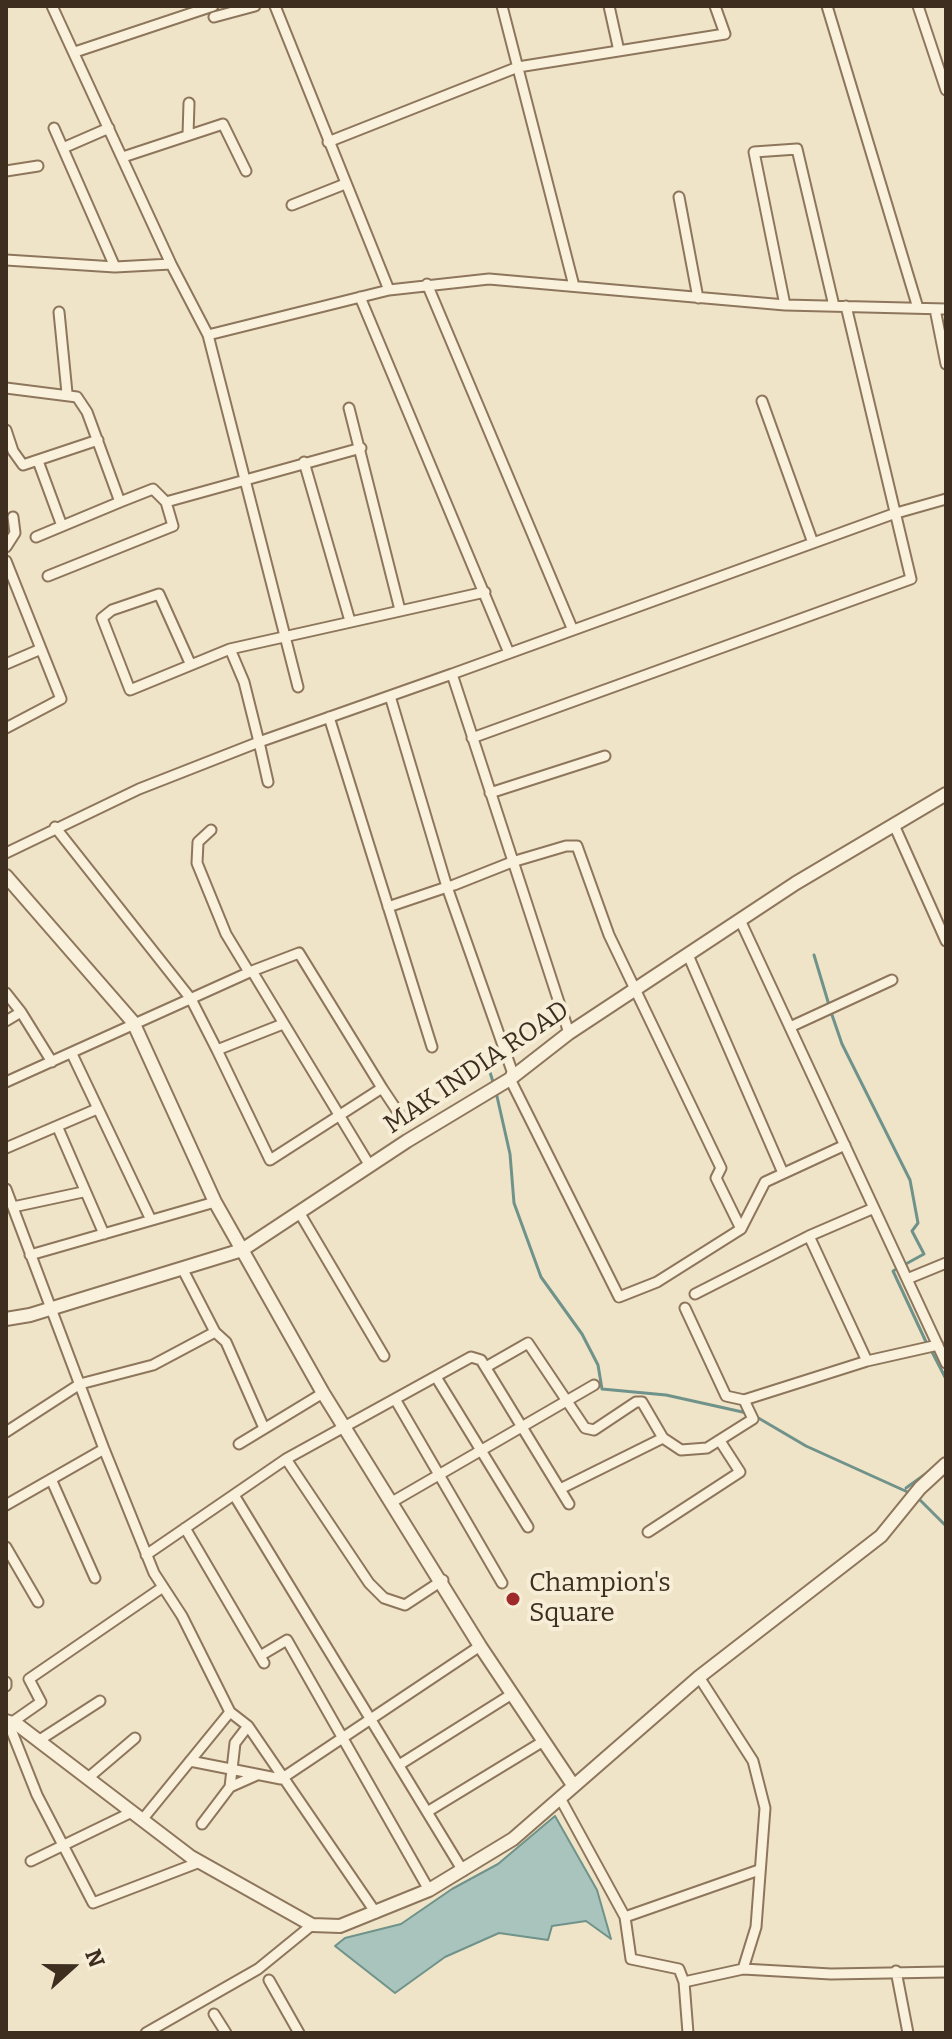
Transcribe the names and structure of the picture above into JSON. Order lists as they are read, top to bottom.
{
  "streets": {
    "street": ["MAK INDIA ROAD"]
  },
  "places": ["Champion's Square"],
  "north": "right"
}
